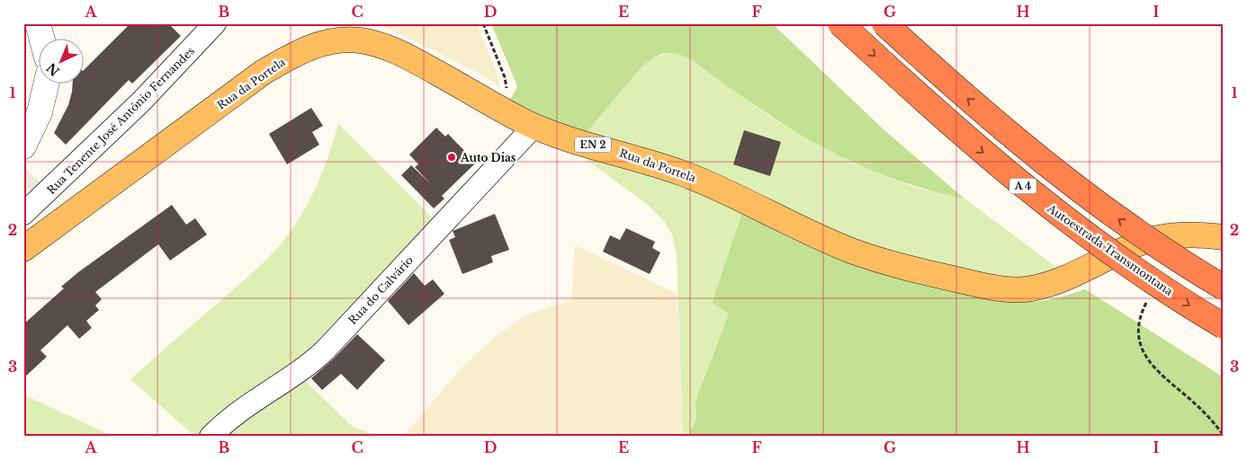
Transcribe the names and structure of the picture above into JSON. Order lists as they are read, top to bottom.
{
  "streets": {
    "highway": ["A 4", "Autoestrada Transmontana"],
    "main road": ["Rua da Portela", "EN 2"],
    "street": ["Rua Tenente José António Fernandes", "Rua do Calvário"]
  },
  "crossings": [
    ["Rua da Portela", "Rua do Calvário"]
  ],
  "places": ["Auto Dias"],
  "north": "bottom left",
  "grid": {
    "columns": [
      "A",
      "B",
      "C",
      "D",
      "E",
      "F",
      "G",
      "H",
      "I"
    ],
    "rows": ["1", "2", "3"]
  }
}
